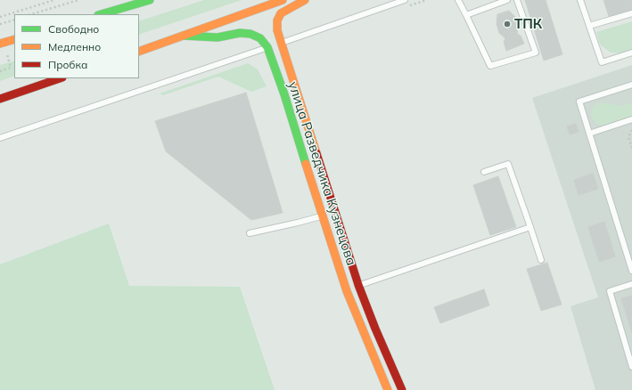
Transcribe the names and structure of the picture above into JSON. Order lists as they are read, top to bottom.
{
  "streets": {
    "main road": ["улица Разведчика Кузнецова"]
  },
  "places": ["ТПК"],
  "legend": ["Свободно", "Медленно", "Пробка"]
}
